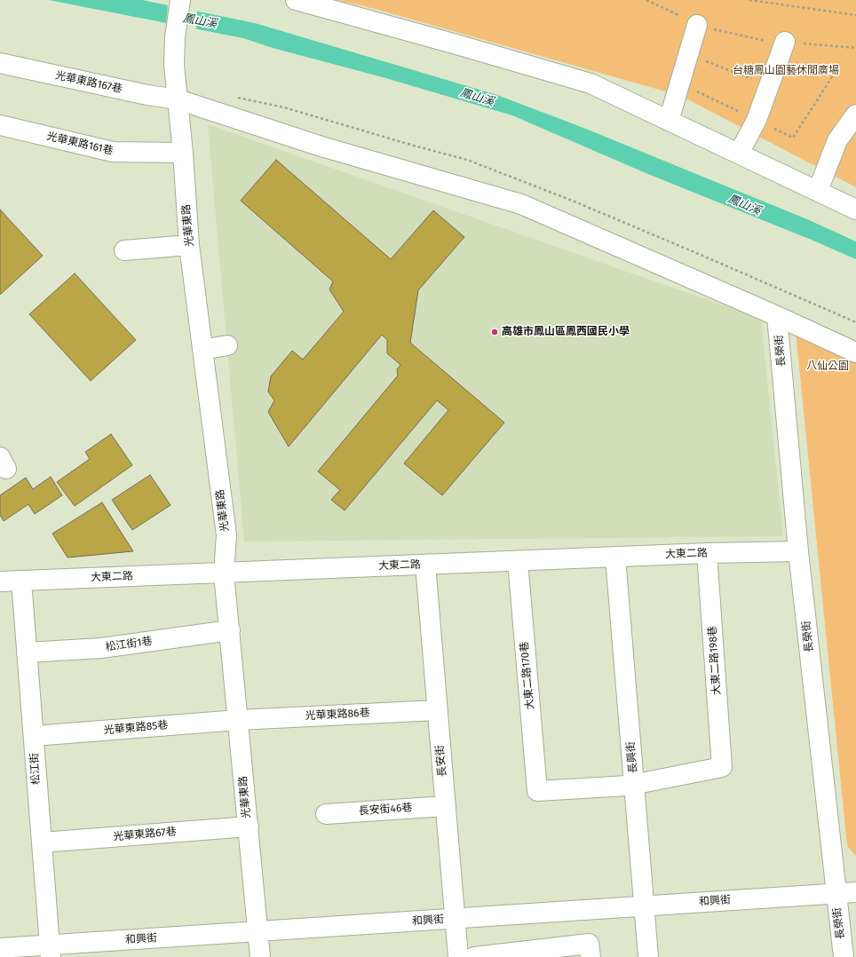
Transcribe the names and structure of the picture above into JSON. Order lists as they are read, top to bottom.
{
  "streets": {
    "street": [
      "光華東路167巷",
      "光華東路161巷",
      "光華東路",
      "長榮街",
      "大東二路",
      "松江街1巷",
      "大東二路198巷",
      "大東二路170巷",
      "光華東路86巷",
      "光華東路85巷",
      "長興街",
      "長安街",
      "松江街",
      "長安街46巷",
      "光華東路67巷",
      "和興街"
    ]
  },
  "crossings": [
    ["光華東路167巷", "光華東路"],
    ["光華東路167巷", "長榮街"],
    ["光華東路161巷", "光華東路"],
    ["光華東路", "大東二路"],
    ["光華東路", "松江街1巷"],
    ["光華東路", "光華東路86巷"],
    ["光華東路", "光華東路85巷"],
    ["光華東路", "光華東路67巷"],
    ["光華東路", "和興街"],
    ["長榮街", "大東二路"],
    ["長榮街", "和興街"],
    ["大東二路", "大東二路198巷"],
    ["大東二路", "大東二路170巷"],
    ["大東二路", "長興街"],
    ["大東二路", "長安街"],
    ["大東二路", "松江街"],
    ["松江街1巷", "松江街"],
    ["大東二路198巷", "大東二路170巷"],
    ["大東二路198巷", "長興街"],
    ["大東二路170巷", "長興街"],
    ["光華東路86巷", "光華東路85巷"],
    ["光華東路86巷", "長安街"],
    ["光華東路85巷", "松江街"],
    ["長興街", "和興街"],
    ["長安街", "長安街46巷"],
    ["長安街", "和興街"],
    ["松江街", "光華東路67巷"],
    ["松江街", "和興街"]
  ],
  "water": ["鳳山溪"],
  "parks": ["台糖鳳山園藝休閒廣場", "八仙公園"],
  "places": ["高雄市鳳山區鳳西國民小學"]
}
